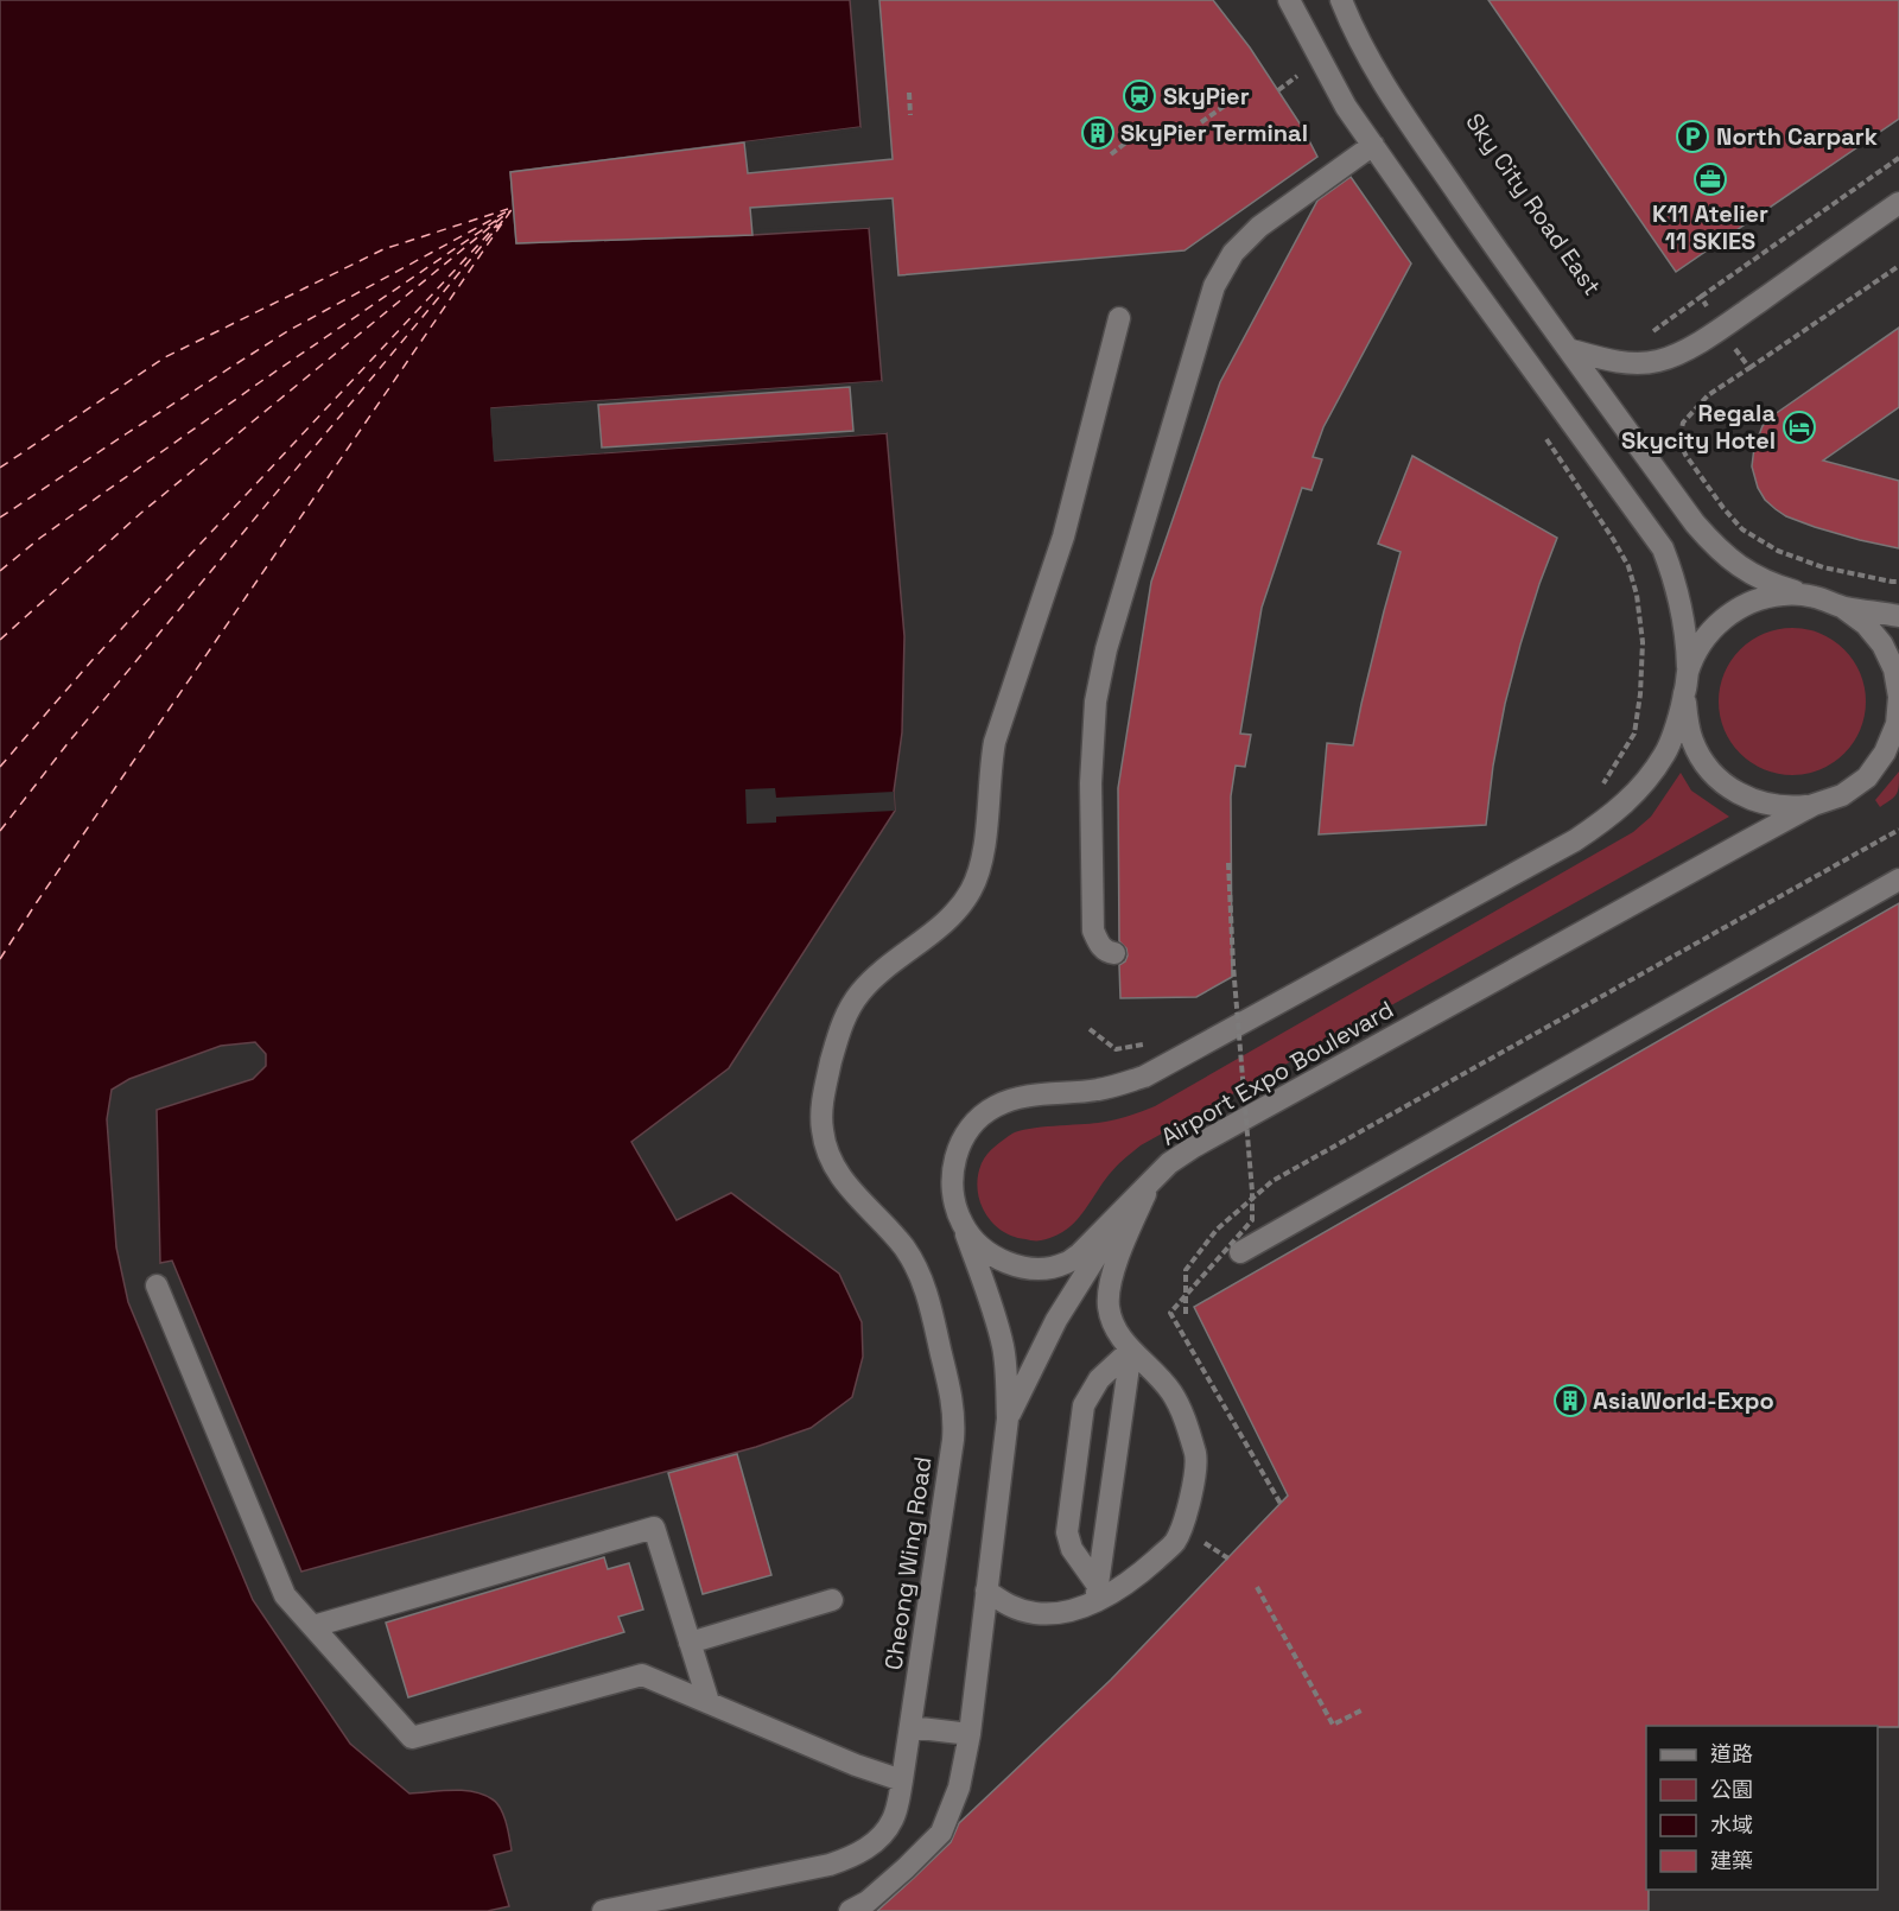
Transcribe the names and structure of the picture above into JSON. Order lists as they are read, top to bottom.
{
  "streets": {
    "street": ["Airport Expo Boulevard", "Cheong Wing Road"]
  },
  "places": {
    "station": ["SkyPier"],
    "building": ["SkyPier Terminal", "AsiaWorld-Expo"],
    "parking": ["North Carpark"],
    "office": ["K11 Atelier 11 SKIES"],
    "hotel": ["Regala Skycity Hotel"]
  },
  "legend": [
    "道路",
    "公園",
    "水域",
    "建築"
  ]
}
